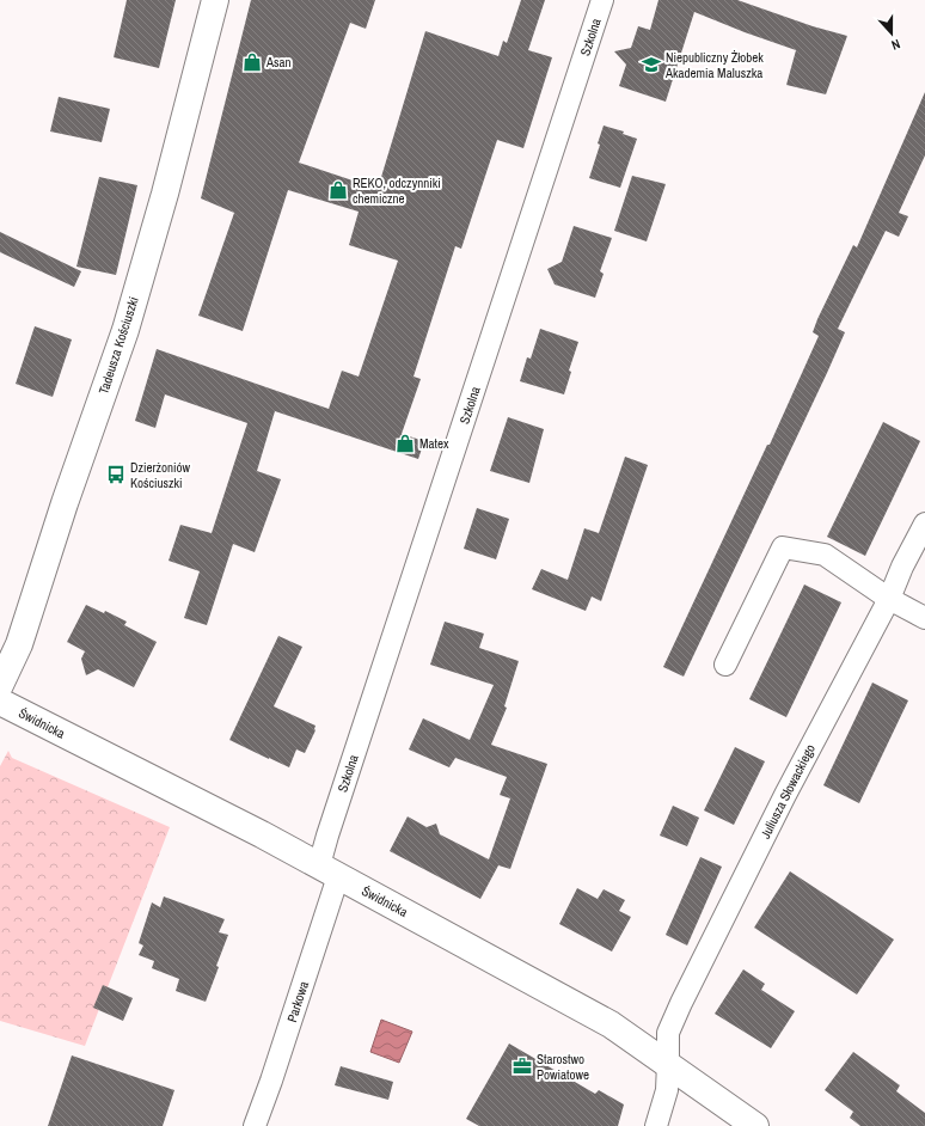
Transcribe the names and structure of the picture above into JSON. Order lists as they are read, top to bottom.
{
  "streets": {
    "street": [
      "Szkolna",
      "Tadeusza Kościuszki",
      "Świdnicka",
      "Juliusza Słowackiego",
      "Parkowa"
    ]
  },
  "crossings": [
    ["Szkolna", "Świdnicka"],
    ["Szkolna", "Parkowa"],
    ["Świdnicka", "Juliusza Słowackiego"],
    ["Świdnicka", "Parkowa"]
  ],
  "places": {
    "shop": ["Asan", "REKO, odczynniki chemiczne", "Matex"],
    "school or university": ["Niepubliczny Żłobek Akademia Maluszka"],
    "bus stop": ["Dzierżoniów Kościuszki"],
    "office": ["Starostwo Powiatowe"]
  },
  "north": "bottom"
}
